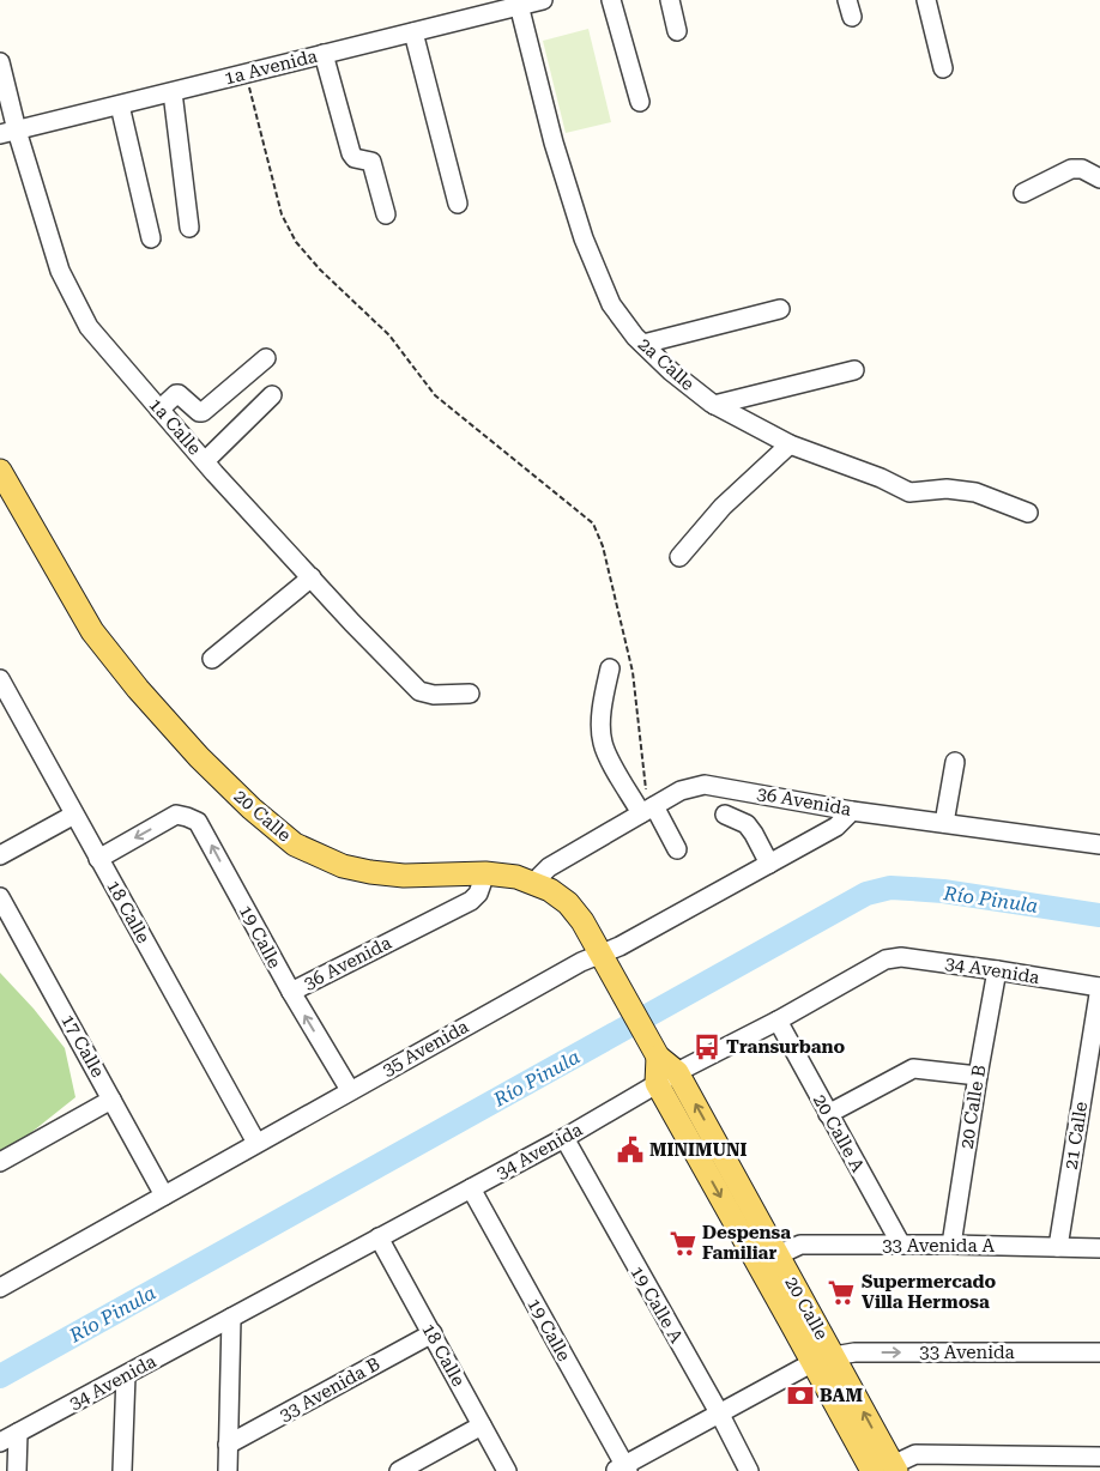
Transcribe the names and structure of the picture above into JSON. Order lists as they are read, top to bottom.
{
  "streets": {
    "main road": ["20 Calle"],
    "street": [
      "1a Avenida",
      "2a Calle",
      "1a Calle",
      "36 Avenida",
      "18 Calle",
      "19 Calle",
      "34 Avenida",
      "17 Calle",
      "35 Avenida",
      "20 Calle B",
      "20 Calle A",
      "21 Calle",
      "33 Avenida A",
      "19 Calle A",
      "33 Avenida",
      "33 Avenida B"
    ]
  },
  "crossings": [
    ["1a Avenida", "2a Calle"],
    ["1a Avenida", "1a Calle"],
    ["36 Avenida", "20 Calle"],
    ["36 Avenida", "19 Calle"],
    ["36 Avenida", "35 Avenida"],
    ["20 Calle", "34 Avenida"],
    ["20 Calle", "35 Avenida"],
    ["20 Calle", "33 Avenida A"],
    ["20 Calle", "33 Avenida"],
    ["18 Calle", "19 Calle"],
    ["18 Calle", "34 Avenida"],
    ["18 Calle", "35 Avenida"],
    ["18 Calle", "33 Avenida B"],
    ["19 Calle", "34 Avenida"],
    ["19 Calle", "35 Avenida"],
    ["19 Calle", "33 Avenida"],
    ["34 Avenida", "20 Calle B"],
    ["34 Avenida", "20 Calle A"],
    ["34 Avenida", "21 Calle"],
    ["34 Avenida", "19 Calle A"],
    ["17 Calle", "35 Avenida"],
    ["20 Calle B", "33 Avenida A"],
    ["20 Calle A", "33 Avenida A"],
    ["21 Calle", "33 Avenida A"],
    ["19 Calle A", "33 Avenida"]
  ],
  "one_way": ["19 Calle"],
  "water": ["Río Pinula"],
  "places": {
    "bus stop": ["Transurbano"],
    "public building": ["MINIMUNI"],
    "supermarket": ["Despensa Familiar", "Supermercado Villa Hermosa"],
    "bank": ["BAM"]
  }
}
